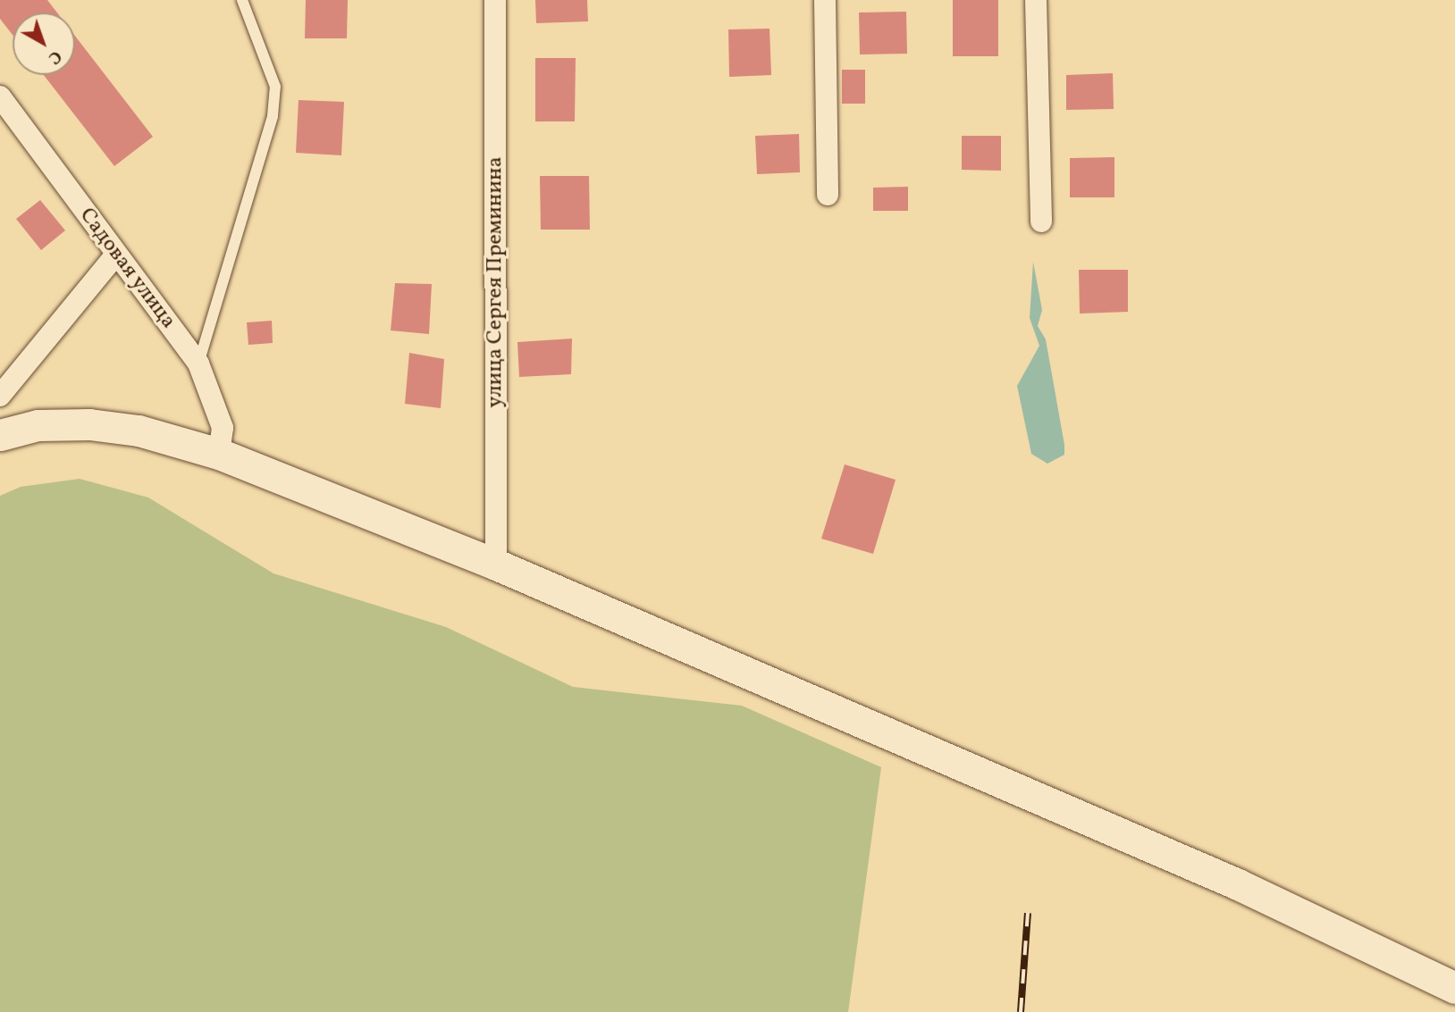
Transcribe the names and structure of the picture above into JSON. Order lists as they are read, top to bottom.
{
  "streets": {
    "street": ["Садовая улица", "улица Сергея Преминина"]
  },
  "north": "bottom right"
}
